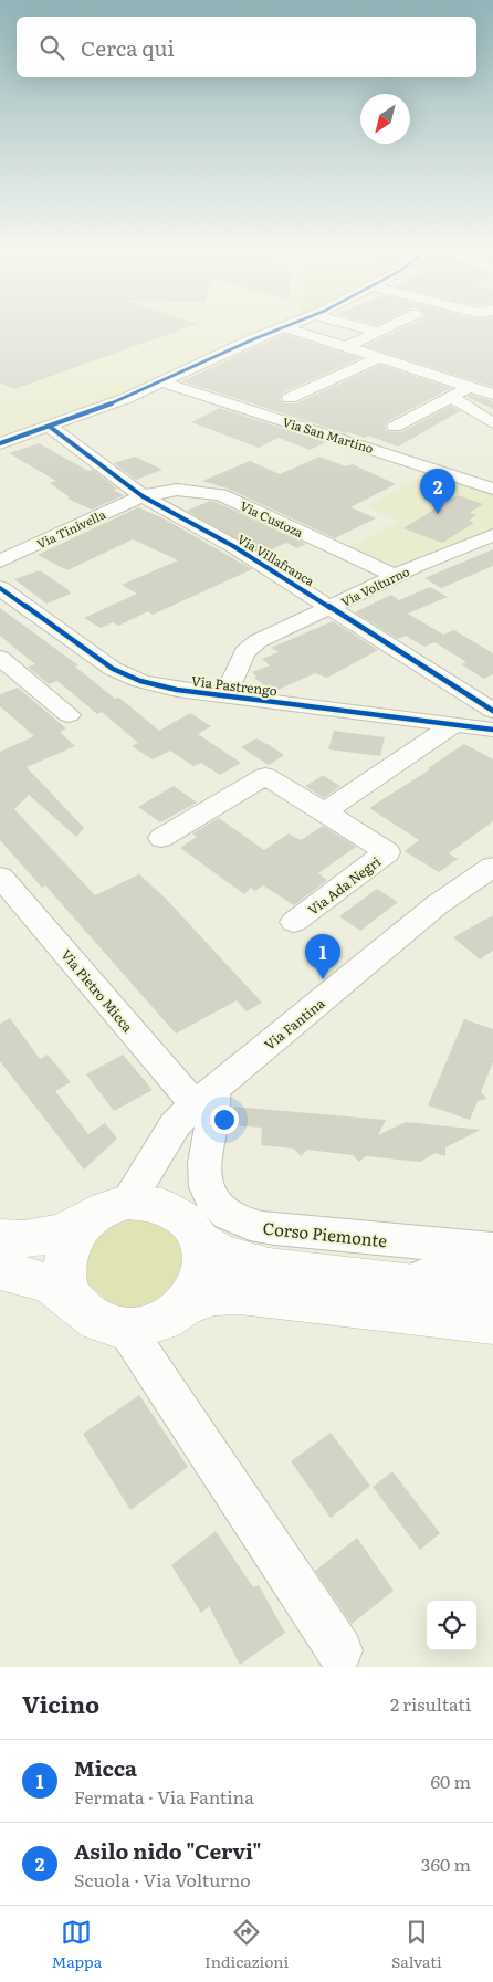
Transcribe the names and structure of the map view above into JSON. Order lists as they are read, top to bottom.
{
  "streets": {
    "street": [
      "Via San Martino",
      "Via Custoza",
      "Via Tinivella",
      "Via Villafranca",
      "Via Volturno",
      "Via Pastrengo",
      "Via Ada Negri",
      "Via Pietro Micca",
      "Via Fantina",
      "Corso Piemonte"
    ]
  },
  "crossings": [
    ["Via Custoza", "Via Tinivella"],
    ["Via Custoza", "Via Villafranca"],
    ["Via Custoza", "Via Volturno"],
    ["Via Tinivella", "Via Villafranca"],
    ["Via Villafranca", "Via Volturno"],
    ["Via Volturno", "Via Pastrengo"],
    ["Via Pietro Micca", "Via Fantina"],
    ["Via Pietro Micca", "Corso Piemonte"],
    ["Via Fantina", "Corso Piemonte"]
  ],
  "north": "bottom left",
  "page": {
    "search": "Cerca qui",
    "pins": ["2", "1"],
    "heading": ["Vicino", "2 risultati"],
    "list": [
      {
        "mark": "1",
        "name": "Micca",
        "note": "Fermata · Via Fantina",
        "value": "60 m"
      },
      {
        "mark": "2",
        "name": "Asilo nido \"Cervi\"",
        "note": "Scuola · Via Volturno",
        "value": "360 m"
      }
    ],
    "nav": ["Mappa", "Indicazioni", "Salvati"]
  }
}
